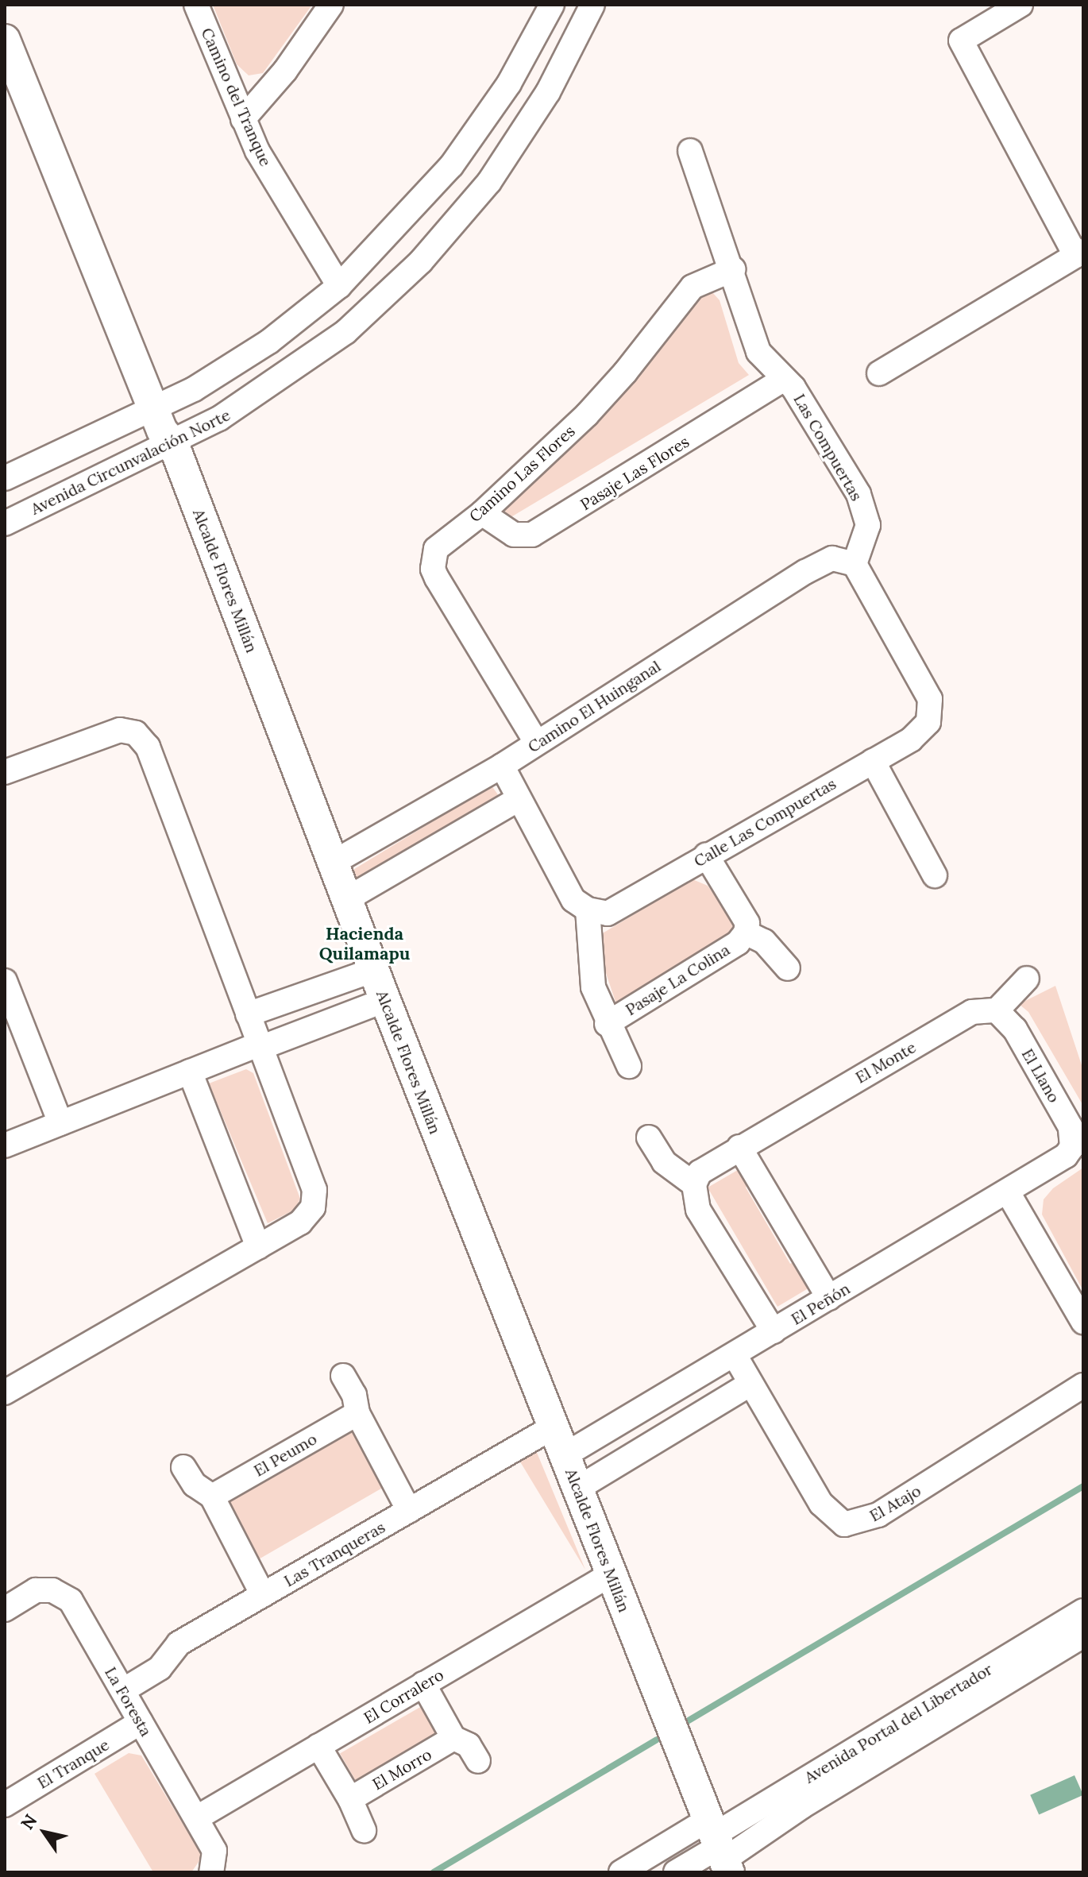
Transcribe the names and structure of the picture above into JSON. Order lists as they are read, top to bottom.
{
  "streets": {
    "street": [
      "Camino del Tranque",
      "Las Compuertas",
      "Avenida Circunvalación Norte",
      "Pasaje Las Flores",
      "Camino Las Flores",
      "Alcalde Flores Millán",
      "Camino El Huinganal",
      "Calle Las Compuertas",
      "Pasaje La Colina",
      "El Monte",
      "El Llano",
      "El Peñón",
      "El Peumo",
      "El Atajo",
      "Las Tranqueras",
      "El Corralero",
      "La Foresta",
      "Avenida Portal del Libertador",
      "El Tranque",
      "El Morro"
    ]
  },
  "crossings": [
    ["Las Compuertas", "Pasaje Las Flores"],
    ["Las Compuertas", "Camino Las Flores"],
    ["Las Compuertas", "Camino El Huinganal"],
    ["Las Compuertas", "Calle Las Compuertas"],
    ["Avenida Circunvalación Norte", "Alcalde Flores Millán"],
    ["Pasaje Las Flores", "Camino Las Flores"],
    ["Camino Las Flores", "Camino El Huinganal"],
    ["Alcalde Flores Millán", "Camino El Huinganal"],
    ["Alcalde Flores Millán", "El Peñón"],
    ["Alcalde Flores Millán", "Las Tranqueras"],
    ["Alcalde Flores Millán", "El Corralero"],
    ["Alcalde Flores Millán", "Avenida Portal del Libertador"],
    ["Camino El Huinganal", "Calle Las Compuertas"],
    ["Calle Las Compuertas", "Pasaje La Colina"],
    ["El Monte", "El Llano"],
    ["El Llano", "El Peñón"],
    ["El Peñón", "El Atajo"],
    ["Las Tranqueras", "La Foresta"],
    ["El Corralero", "La Foresta"],
    ["La Foresta", "El Tranque"]
  ],
  "districts": ["Hacienda Quilamapu"],
  "north": "top left"
}
